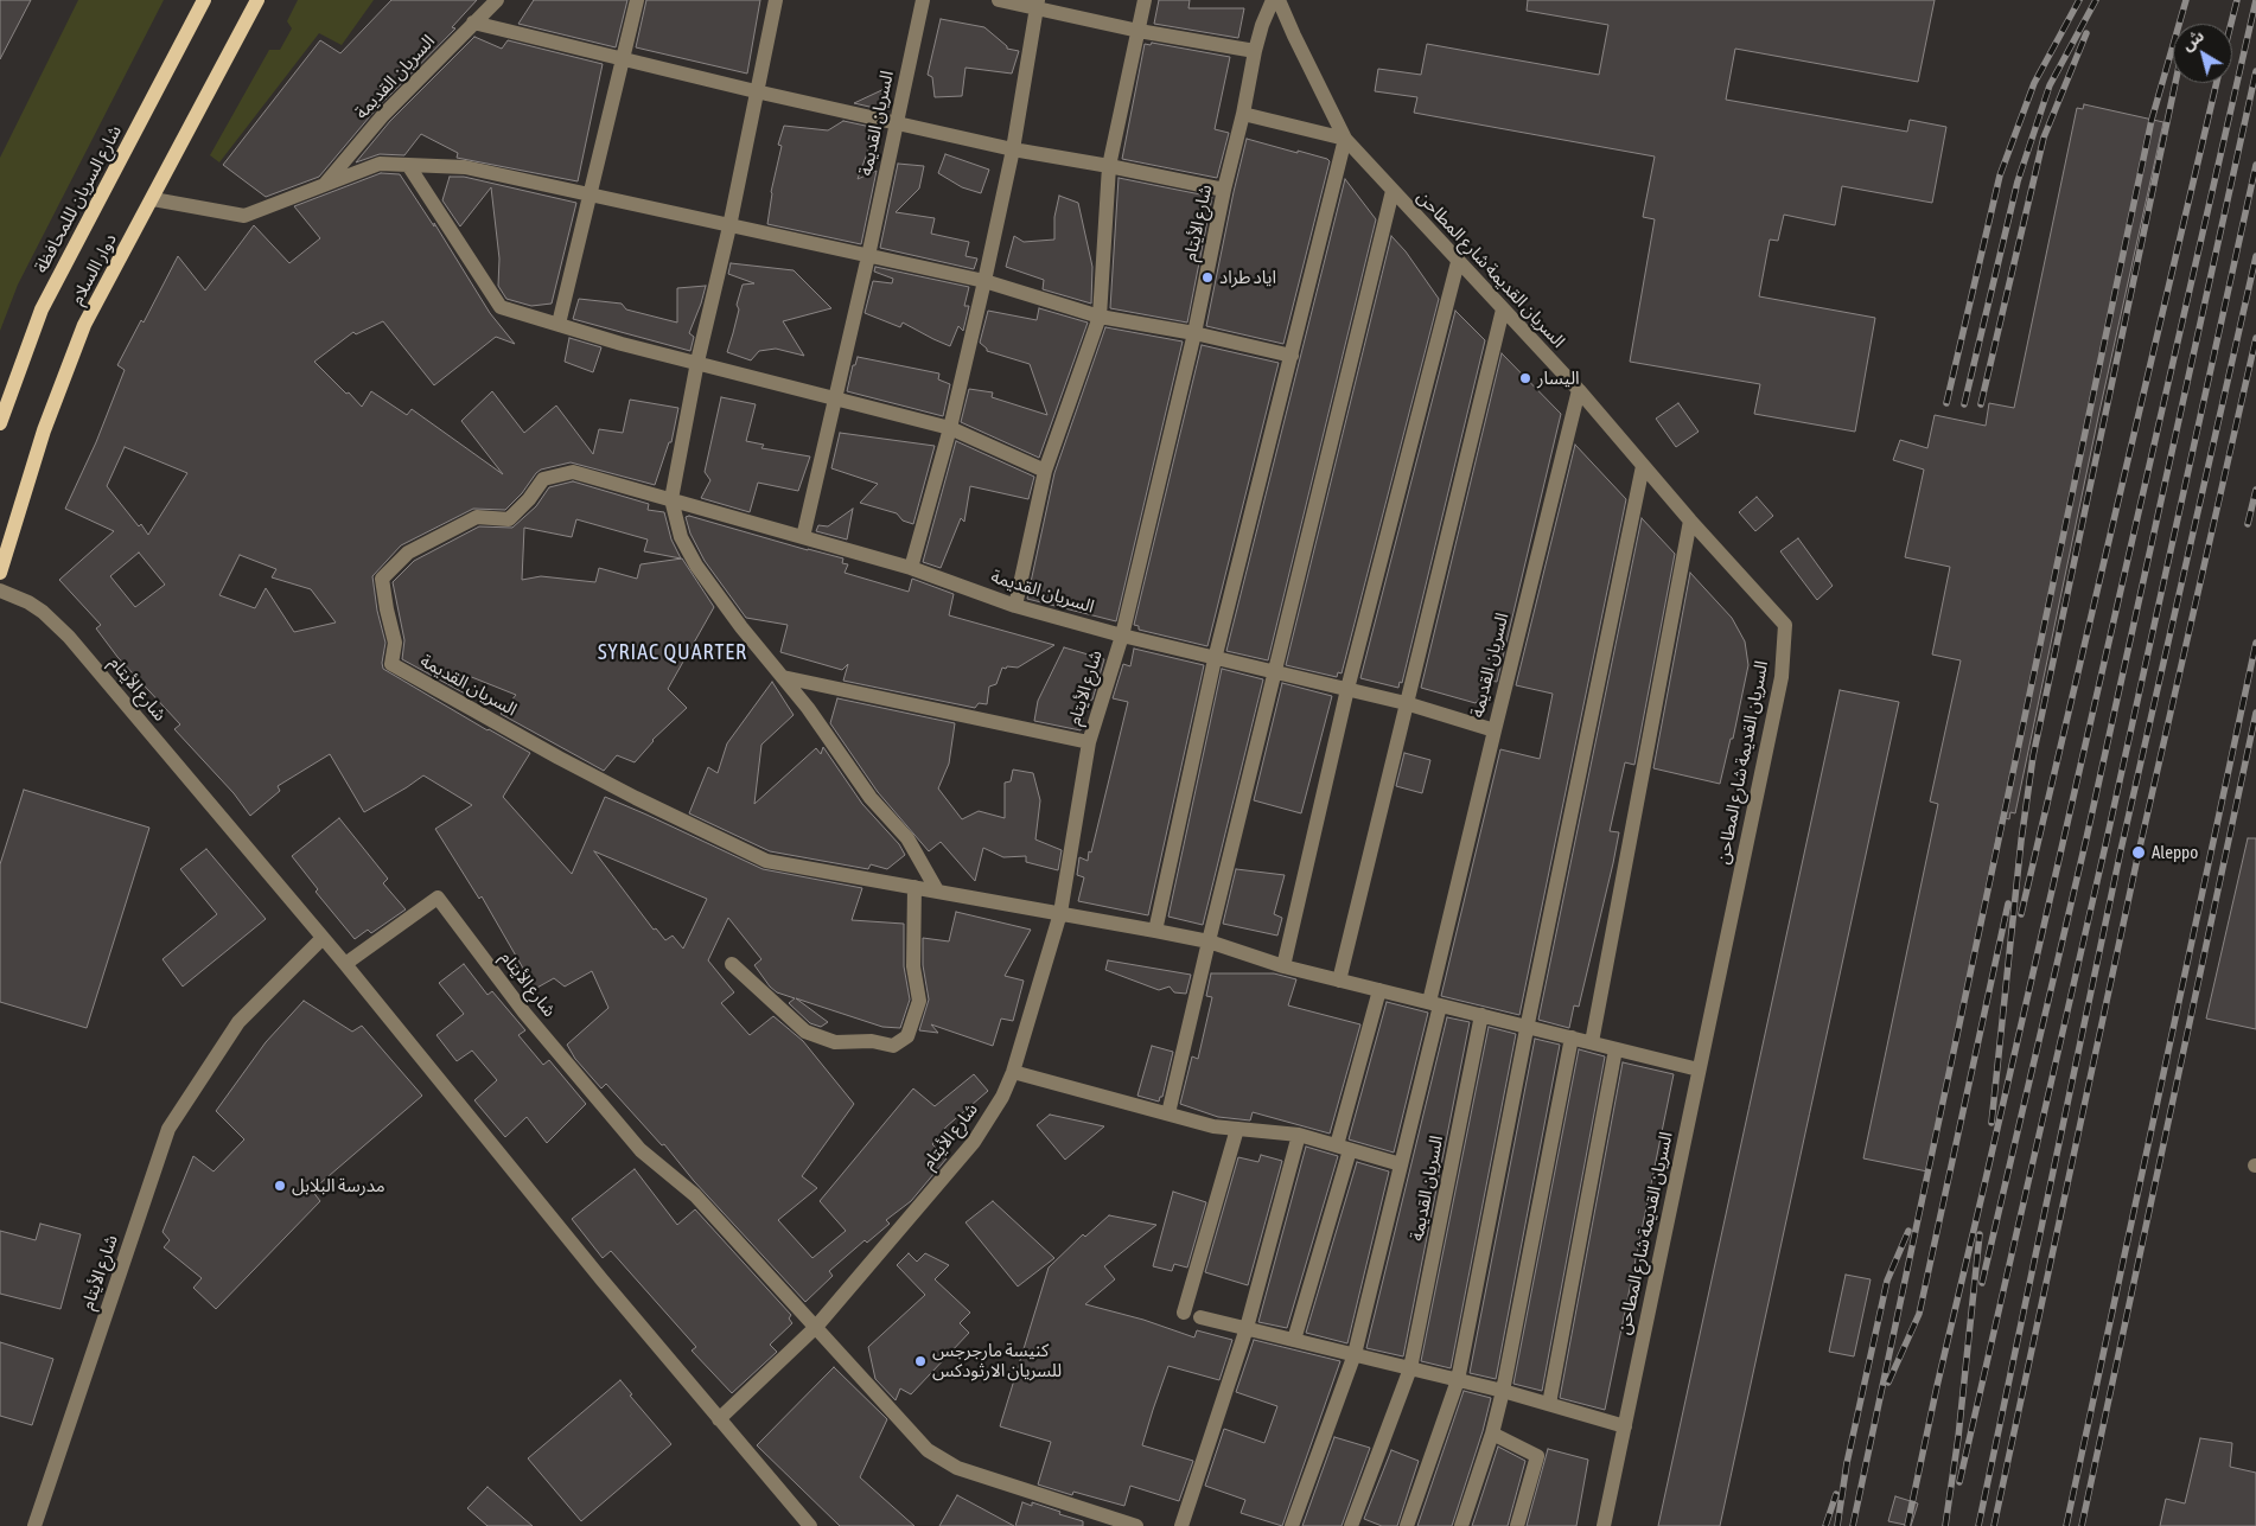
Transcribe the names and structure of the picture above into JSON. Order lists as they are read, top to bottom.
{
  "streets": {
    "main road": ["شارع السريان لللمحافظة", "دوار االسلام"],
    "street": ["السريان القديمة", "شارع الأيتام", "السريان القديمة شارع المطاحن"]
  },
  "crossings": [
    ["السريان القديمة", "شارع الأيتام"],
    ["السريان القديمة", "دوار االسلام"],
    ["السريان القديمة", "السريان القديمة شارع المطاحن"]
  ],
  "districts": ["SYRIAC QUARTER"],
  "places": [
    "اياد طراد",
    "اليسار",
    "Aleppo",
    "مدرسة البلابل",
    "كنيسة مارجرجس للسريان الارثودكس"
  ],
  "north": "top left"
}
